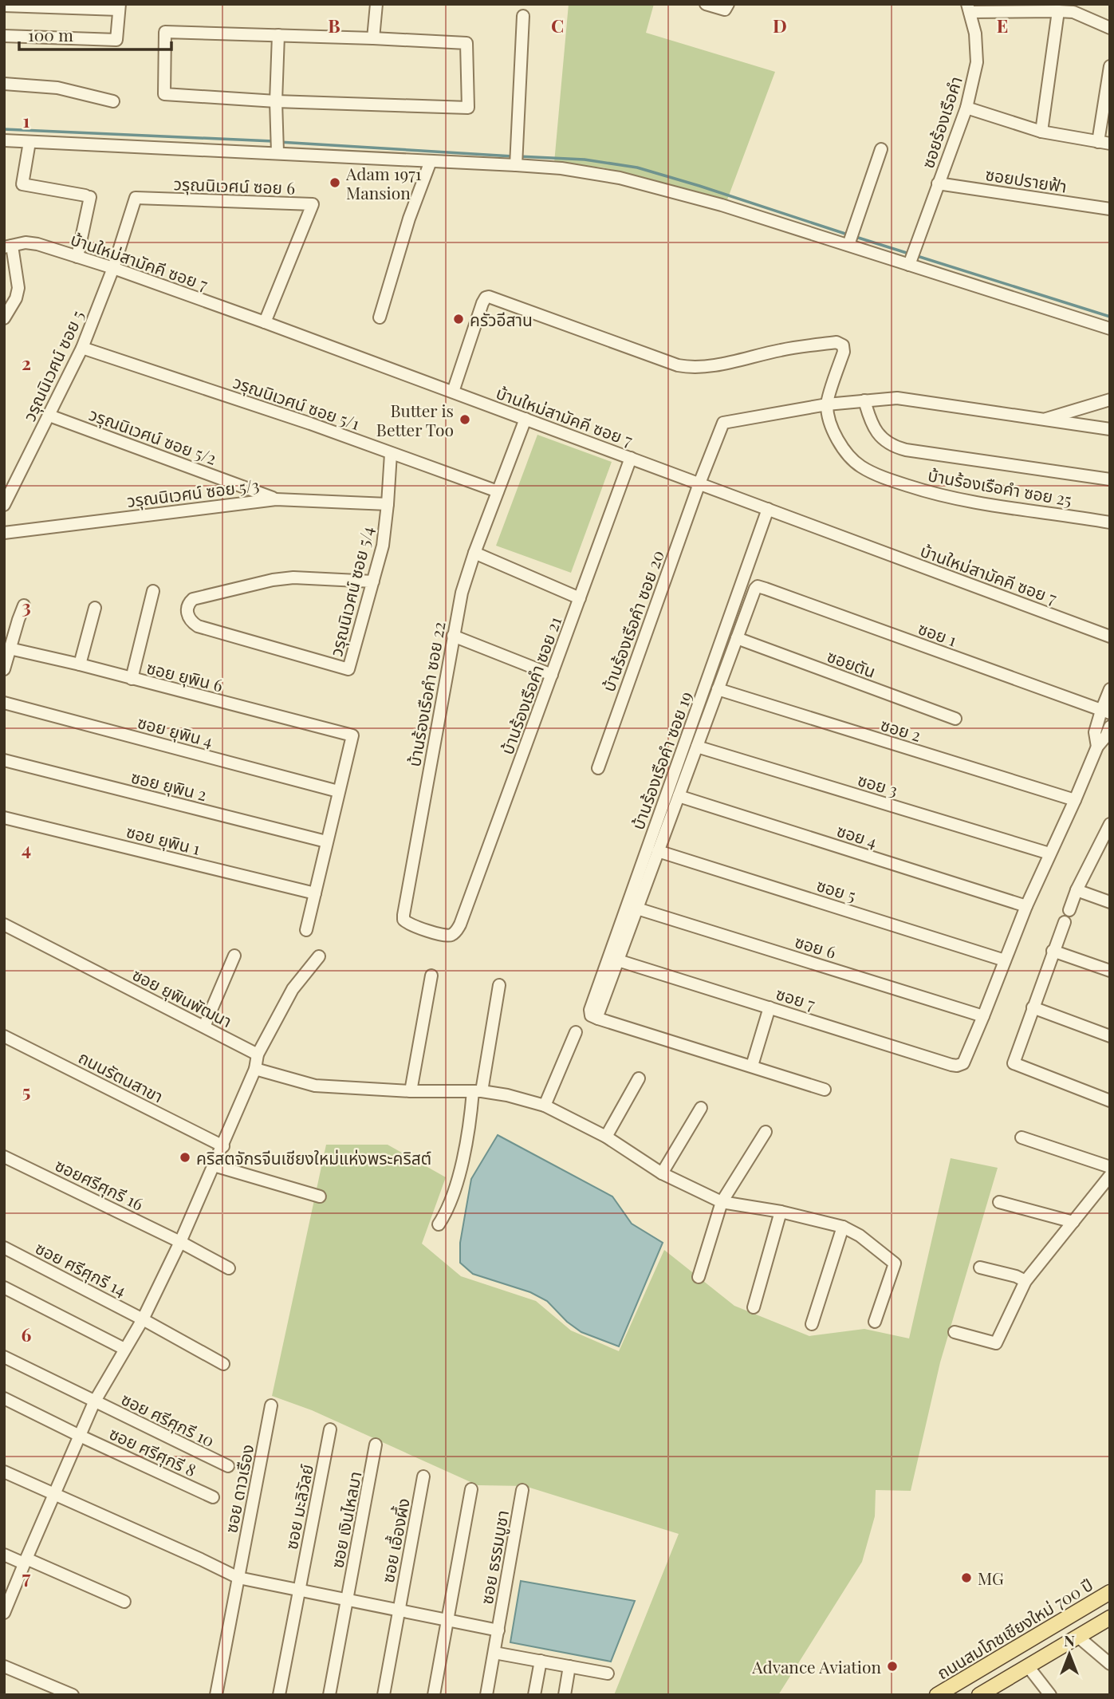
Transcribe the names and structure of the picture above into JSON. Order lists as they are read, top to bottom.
{
  "streets": {
    "main road": ["ถนนสมโภชเชียงใหม่ 700 ปี"],
    "street": [
      "ซอยร้องเรือคำ",
      "ซอยปรายฟ้า",
      "วรุณนิเวศน์ ซอย 6",
      "บ้านใหม่สามัคคี ซอย 7",
      "วรุณนิเวศน์ ซอย 5",
      "วรุณนิเวศน์ ซอย 5/1",
      "วรุณนิเวศน์ ซอย 5/2",
      "บ้านร้องเรือคำ ซอย 25",
      "วรุณนิเวศน์ ซอย 5/3",
      "วรุณนิเวศน์ ซอย 5/4",
      "บ้านร้องเรือคำ ซอย 20",
      "ซอย 1",
      "ซอยตัน",
      "ซอย ยุพิน 6",
      "บ้านร้องเรือคำ ซอย 21",
      "บ้านร้องเรือคำ ซอย 22",
      "ซอย 2",
      "ซอย ยุพิน 4",
      "บ้านร้องเรือคำ ซอย 19",
      "ซอย 3",
      "ซอย ยุพิน 2",
      "ซอย 4",
      "ซอย ยุพิน 1",
      "ซอย 5",
      "ซอย 6",
      "ซอย ยุพินพัฒนา",
      "ซอย 7",
      "ถนนรัตนสาขา",
      "ซอยศรีศุกรี 16",
      "ซอย ศรีศุกรี 14",
      "ซอย ศรีศุกรี 10",
      "ซอย ศรีศุกรี 8",
      "ซอย ดาวเรือง",
      "ซอย มะลิวัลย์",
      "ซอย เงินไหลมา",
      "ซอย เอื้องผึ้ง",
      "ซอย ธรรมบูชา"
    ]
  },
  "crossings": [
    ["ซอยร้องเรือคำ", "ซอยปรายฟ้า"],
    ["วรุณนิเวศน์ ซอย 6", "บ้านใหม่สามัคคี ซอย 7"],
    ["วรุณนิเวศน์ ซอย 6", "วรุณนิเวศน์ ซอย 5"],
    ["บ้านใหม่สามัคคี ซอย 7", "วรุณนิเวศน์ ซอย 5"],
    ["บ้านใหม่สามัคคี ซอย 7", "บ้านร้องเรือคำ ซอย 20"],
    ["บ้านใหม่สามัคคี ซอย 7", "บ้านร้องเรือคำ ซอย 21"],
    ["บ้านใหม่สามัคคี ซอย 7", "บ้านร้องเรือคำ ซอย 22"],
    ["บ้านใหม่สามัคคี ซอย 7", "บ้านร้องเรือคำ ซอย 19"],
    ["วรุณนิเวศน์ ซอย 5", "วรุณนิเวศน์ ซอย 5/1"],
    ["วรุณนิเวศน์ ซอย 5", "วรุณนิเวศน์ ซอย 5/2"],
    ["วรุณนิเวศน์ ซอย 5/1", "วรุณนิเวศน์ ซอย 5/4"],
    ["วรุณนิเวศน์ ซอย 5/1", "บ้านร้องเรือคำ ซอย 22"],
    ["วรุณนิเวศน์ ซอย 5/2", "วรุณนิเวศน์ ซอย 5/3"],
    ["บ้านร้องเรือคำ ซอย 25", "บ้านร้องเรือคำ ซอย 20"],
    ["วรุณนิเวศน์ ซอย 5/3", "วรุณนิเวศน์ ซอย 5/4"],
    ["ซอย 1", "ซอยตัน"],
    ["ซอย ยุพิน 6", "ซอย ยุพิน 4"],
    ["บ้านร้องเรือคำ ซอย 21", "บ้านร้องเรือคำ ซอย 22"],
    ["ซอย 6", "ซอย 7"]
  ],
  "places": [
    "Adam 1971 Mansion",
    "ครัวอีสาน",
    "Butter is Better Too",
    "คริสตจักรจีนเชียงใหม่แห่งพระคริสต์",
    "MG",
    "Advance Aviation"
  ],
  "scale_bar": "100 m",
  "north": "top",
  "grid": {
    "columns": [
      "B",
      "C",
      "D",
      "E"
    ],
    "rows": [
      "1",
      "2",
      "3",
      "4",
      "5",
      "6",
      "7"
    ]
  }
}
